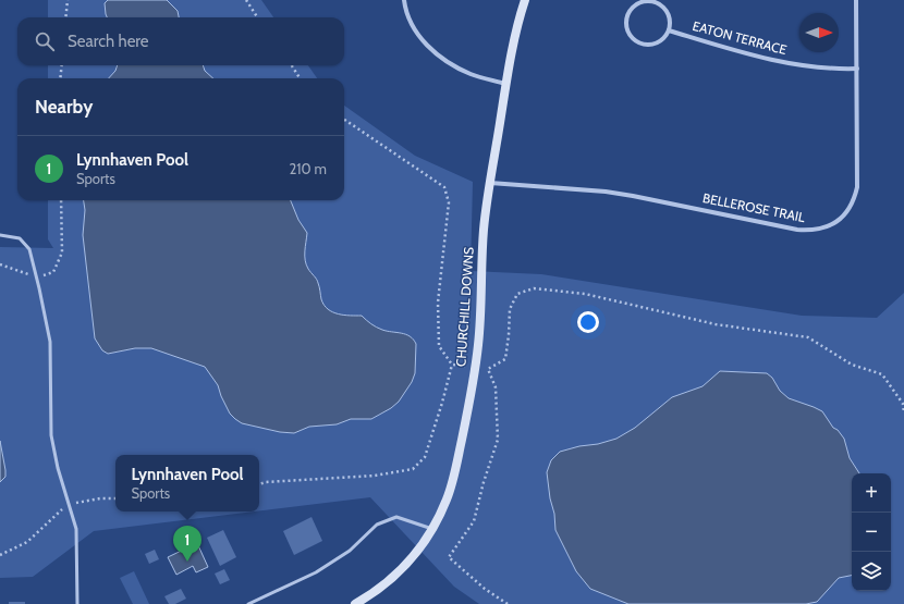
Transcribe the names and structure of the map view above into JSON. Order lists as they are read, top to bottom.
{
  "streets": {
    "street": ["EATON TERRACE", "BELLEROSE TRAIL", "CHURCHILL DOWNS"]
  },
  "crossings": [
    ["EATON TERRACE", "BELLEROSE TRAIL"],
    ["BELLEROSE TRAIL", "CHURCHILL DOWNS"]
  ],
  "north": "right",
  "page": {
    "search": "Search here",
    "heading": "Nearby",
    "list": [
      {
        "mark": "1",
        "name": "Lynnhaven Pool",
        "note": "Sports",
        "value": "210 m"
      }
    ],
    "popup": ["Lynnhaven Pool", "Sports"],
    "map_buttons": ["+", "−"],
    "pins": "1"
  }
}
